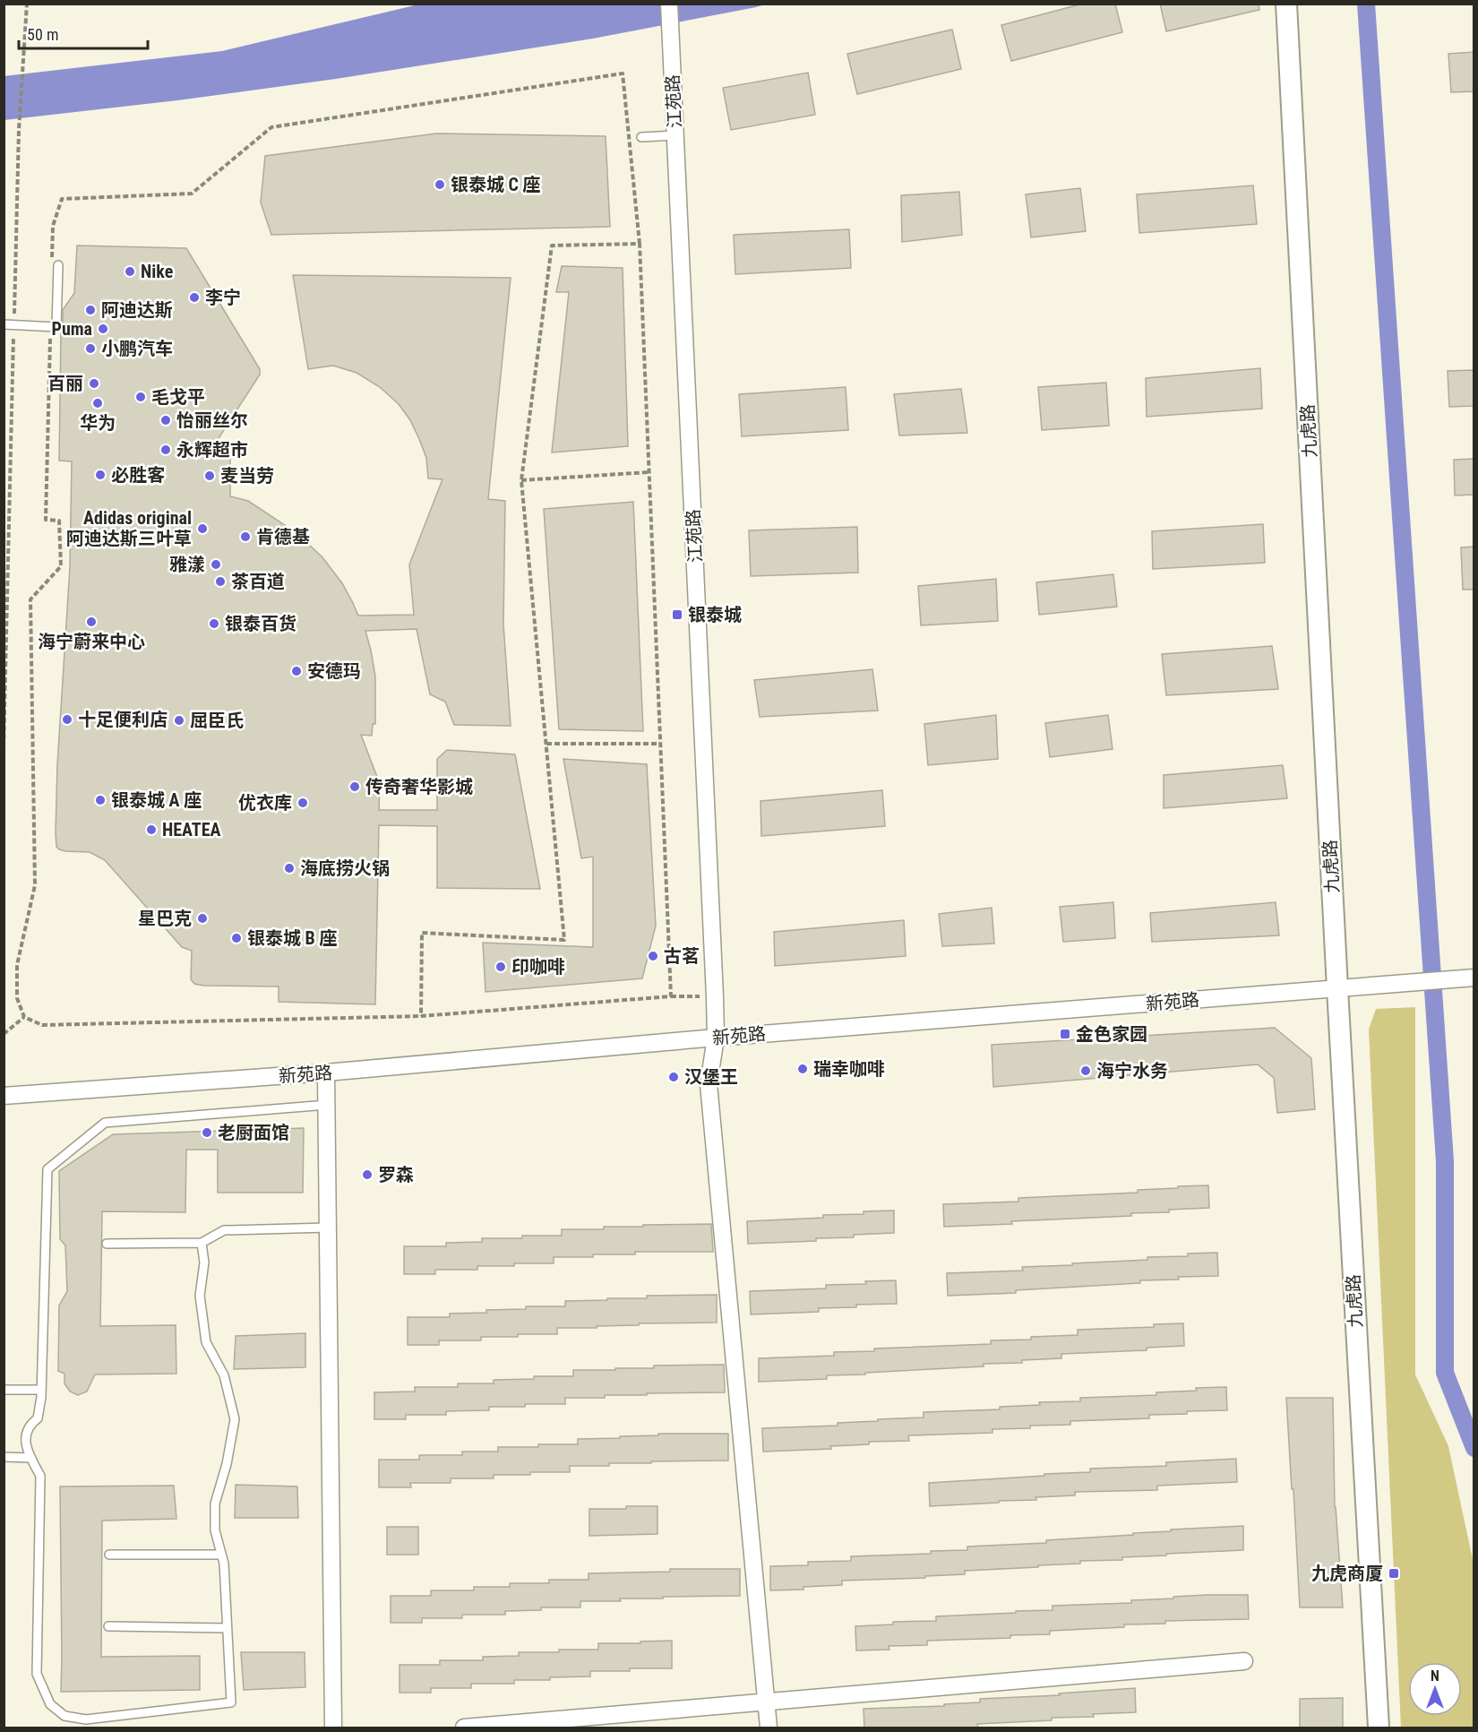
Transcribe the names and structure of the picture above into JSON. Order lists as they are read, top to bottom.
{
  "streets": {
    "street": ["江苑路", "九虎路", "新苑路"]
  },
  "crossings": [
    ["江苑路", "新苑路"],
    ["九虎路", "新苑路"]
  ],
  "places": {
    "other": [
      "银泰城 C 座",
      "Nike",
      "李宁",
      "阿迪达斯",
      "Puma",
      "小鹏汽车",
      "百丽",
      "毛戈平",
      "华为",
      "怡丽丝尔",
      "永辉超市",
      "必胜客",
      "麦当劳",
      "Adidas original 阿迪达斯三叶草",
      "肯德基",
      "雅漾",
      "茶百道",
      "海宁蔚来中心",
      "银泰百货",
      "安德玛",
      "十足便利店",
      "屈臣氏",
      "传奇奢华影城",
      "银泰城 A 座",
      "优衣库",
      "HEATEA",
      "海底捞火锅",
      "星巴克",
      "银泰城 B 座",
      "古茗",
      "印咖啡",
      "瑞幸咖啡",
      "海宁水务",
      "汉堡王",
      "老厨面馆",
      "罗森"
    ],
    "transit": ["银泰城", "金色家园", "九虎商厦"]
  },
  "scale_bar": "50 m",
  "north": "top"
}
